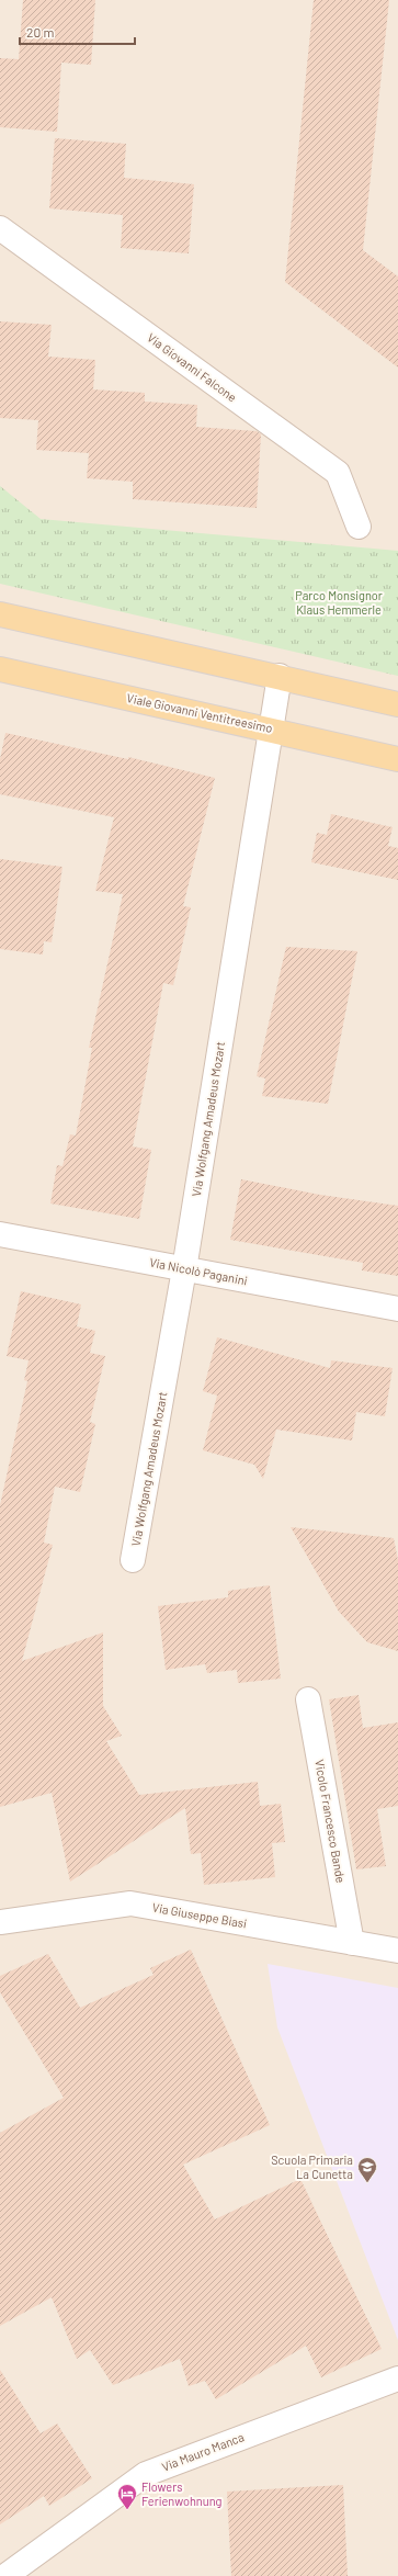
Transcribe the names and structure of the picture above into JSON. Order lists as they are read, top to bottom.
{
  "streets": {
    "main road": ["Viale Giovanni Ventitreesimo"],
    "street": [
      "Via Giovanni Falcone",
      "Via Wolfgang Amadeus Mozart",
      "Via Nicolò Paganini",
      "Vicolo Francesco Bande",
      "Via Giuseppe Biasi",
      "Via Mauro Manca"
    ]
  },
  "crossings": [
    ["Viale Giovanni Ventitreesimo", "Via Wolfgang Amadeus Mozart"],
    ["Via Wolfgang Amadeus Mozart", "Via Nicolò Paganini"],
    ["Vicolo Francesco Bande", "Via Giuseppe Biasi"]
  ],
  "parks": ["Parco Monsignor Klaus Hemmerle"],
  "places": {
    "school or university": ["Scuola Primaria La Cunetta"],
    "hotel": ["Flowers Ferienwohnung"]
  },
  "scale_bar": "20 m"
}
